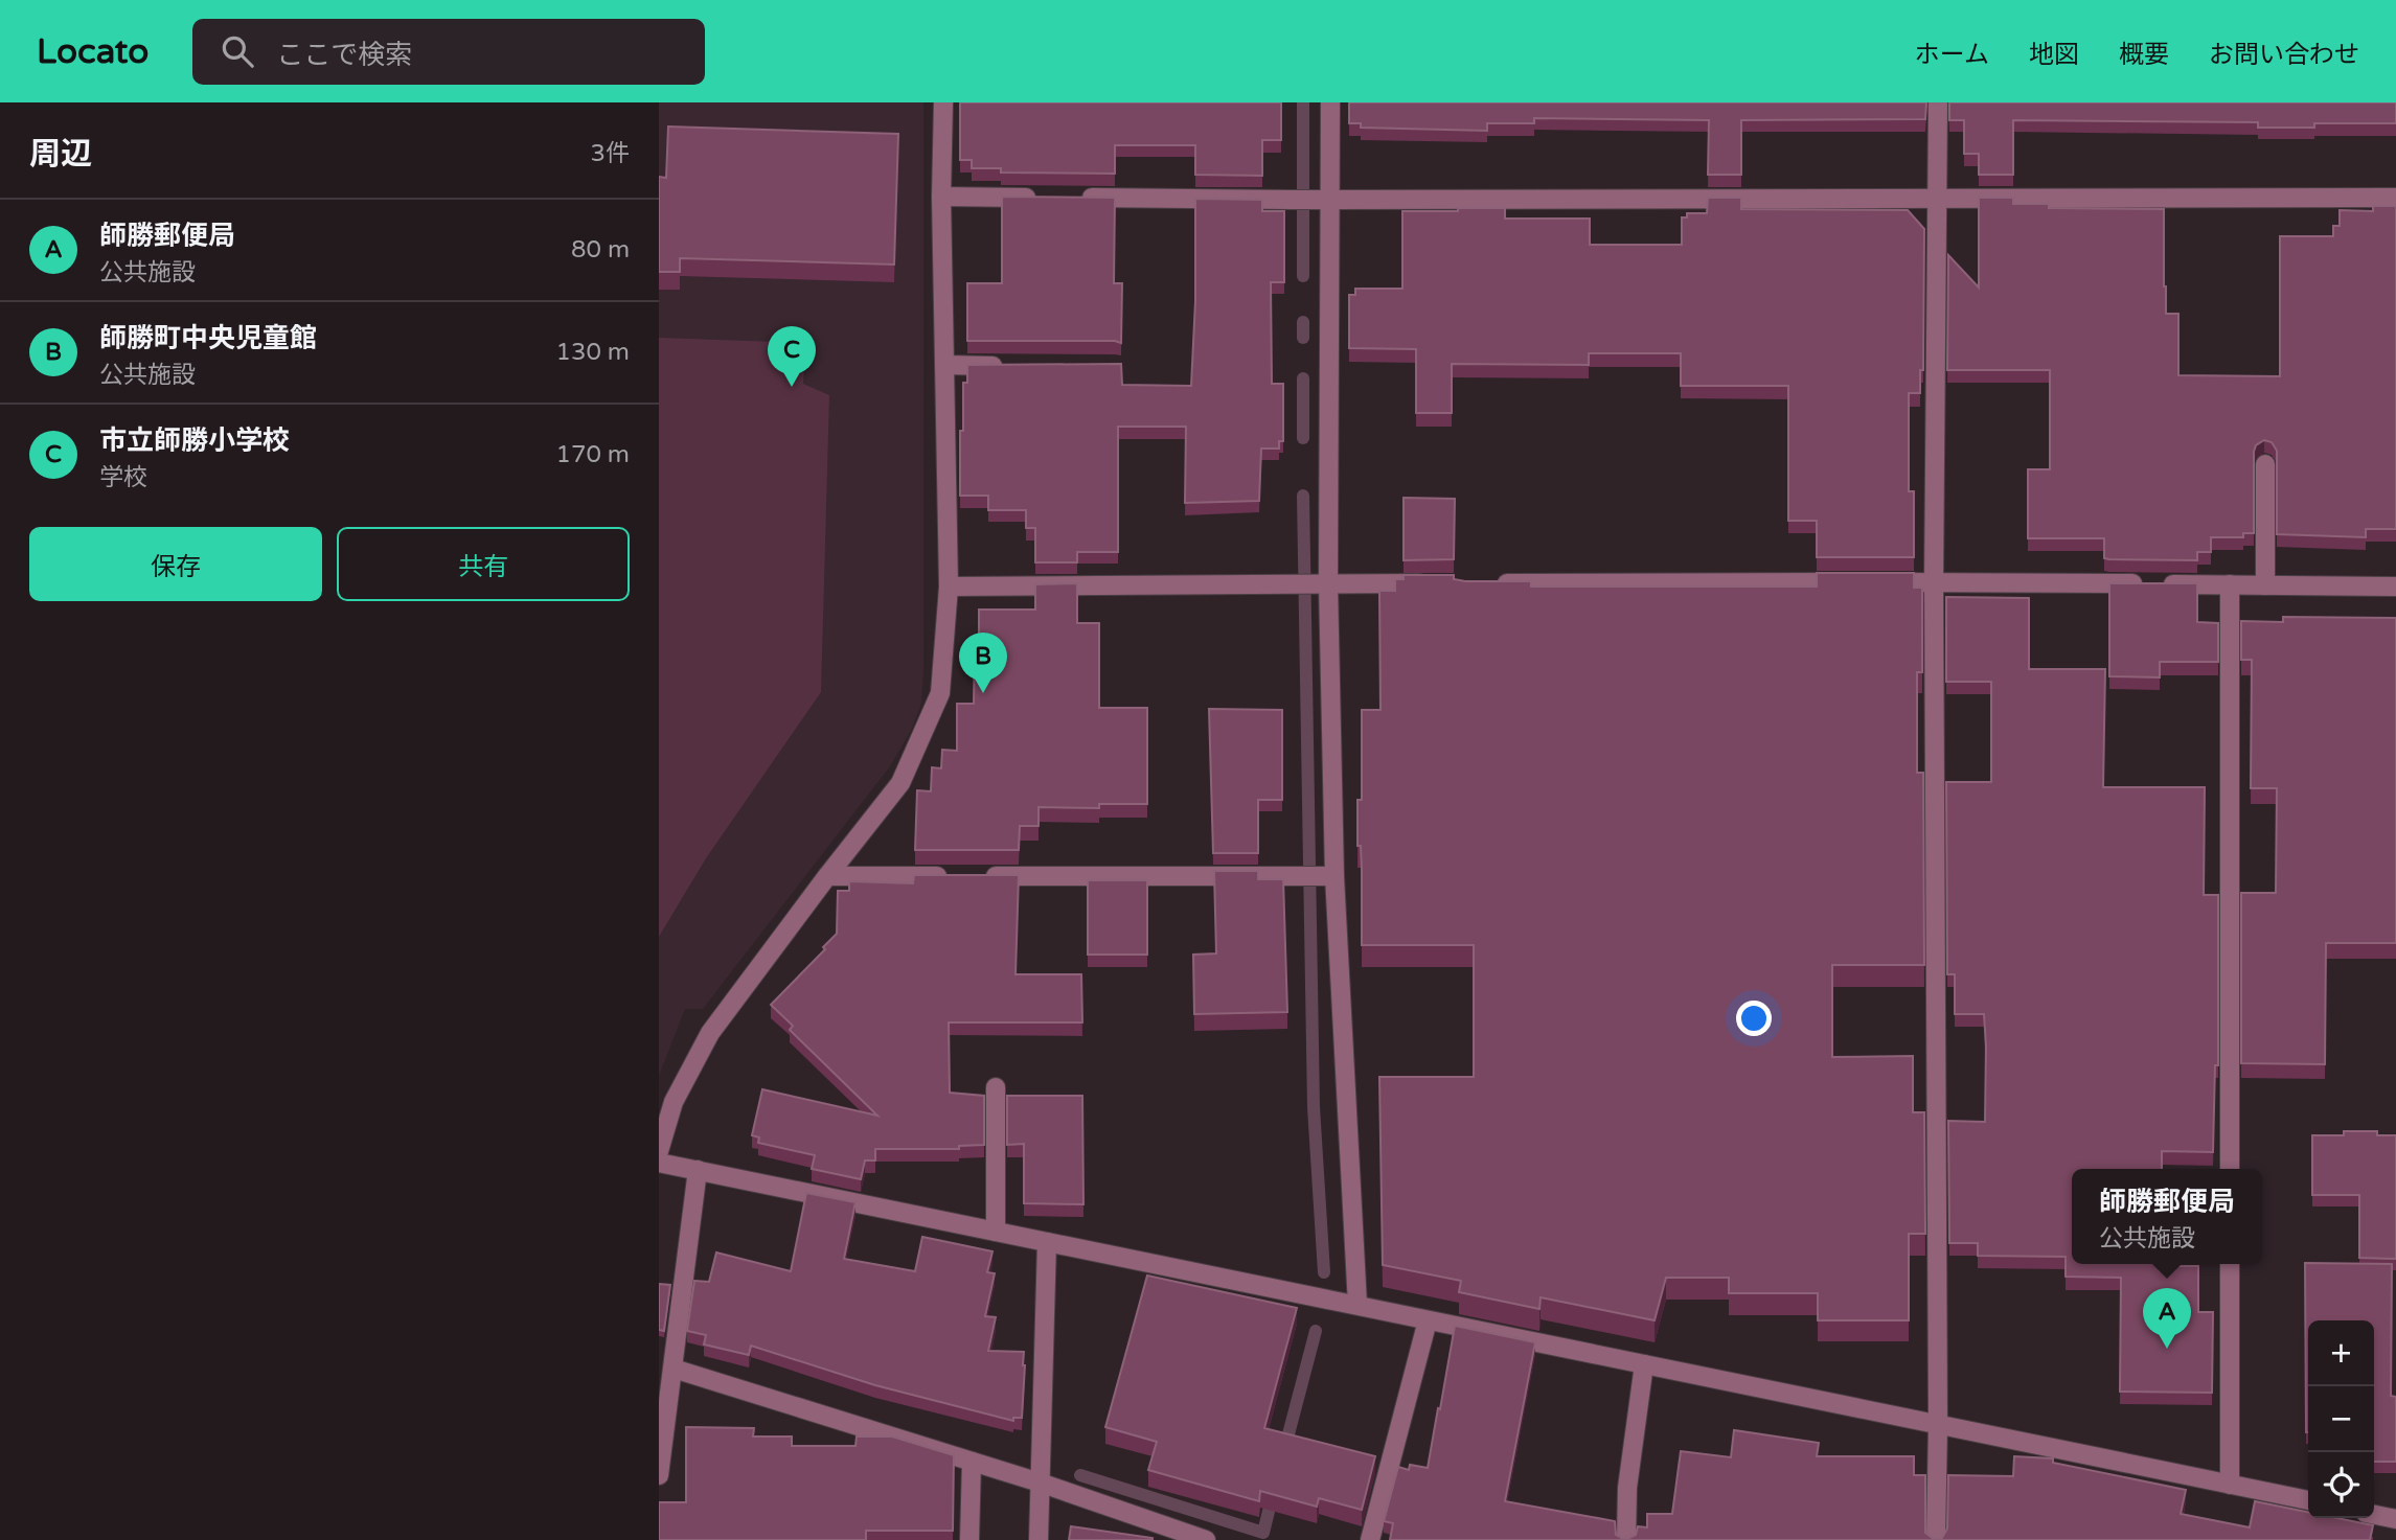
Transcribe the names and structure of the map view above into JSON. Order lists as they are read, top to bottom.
{
  "page": {
    "header": "Locato",
    "search": "ここで検索",
    "nav": [
      "ホーム",
      "地図",
      "概要",
      "お問い合わせ"
    ],
    "heading": ["周辺", "3件"],
    "list": [
      {
        "mark": "A",
        "name": "師勝郵便局",
        "note": "公共施設",
        "value": "80 m"
      },
      {
        "mark": "B",
        "name": "師勝町中央児童館",
        "note": "公共施設",
        "value": "130 m"
      },
      {
        "mark": "C",
        "name": "市立師勝小学校",
        "note": "学校",
        "value": "170 m"
      }
    ],
    "pins": ["C", "B", "A"],
    "buttons": ["保存", "共有"],
    "popup": ["師勝郵便局", "公共施設"],
    "map_buttons": ["+", "−"]
  }
}
